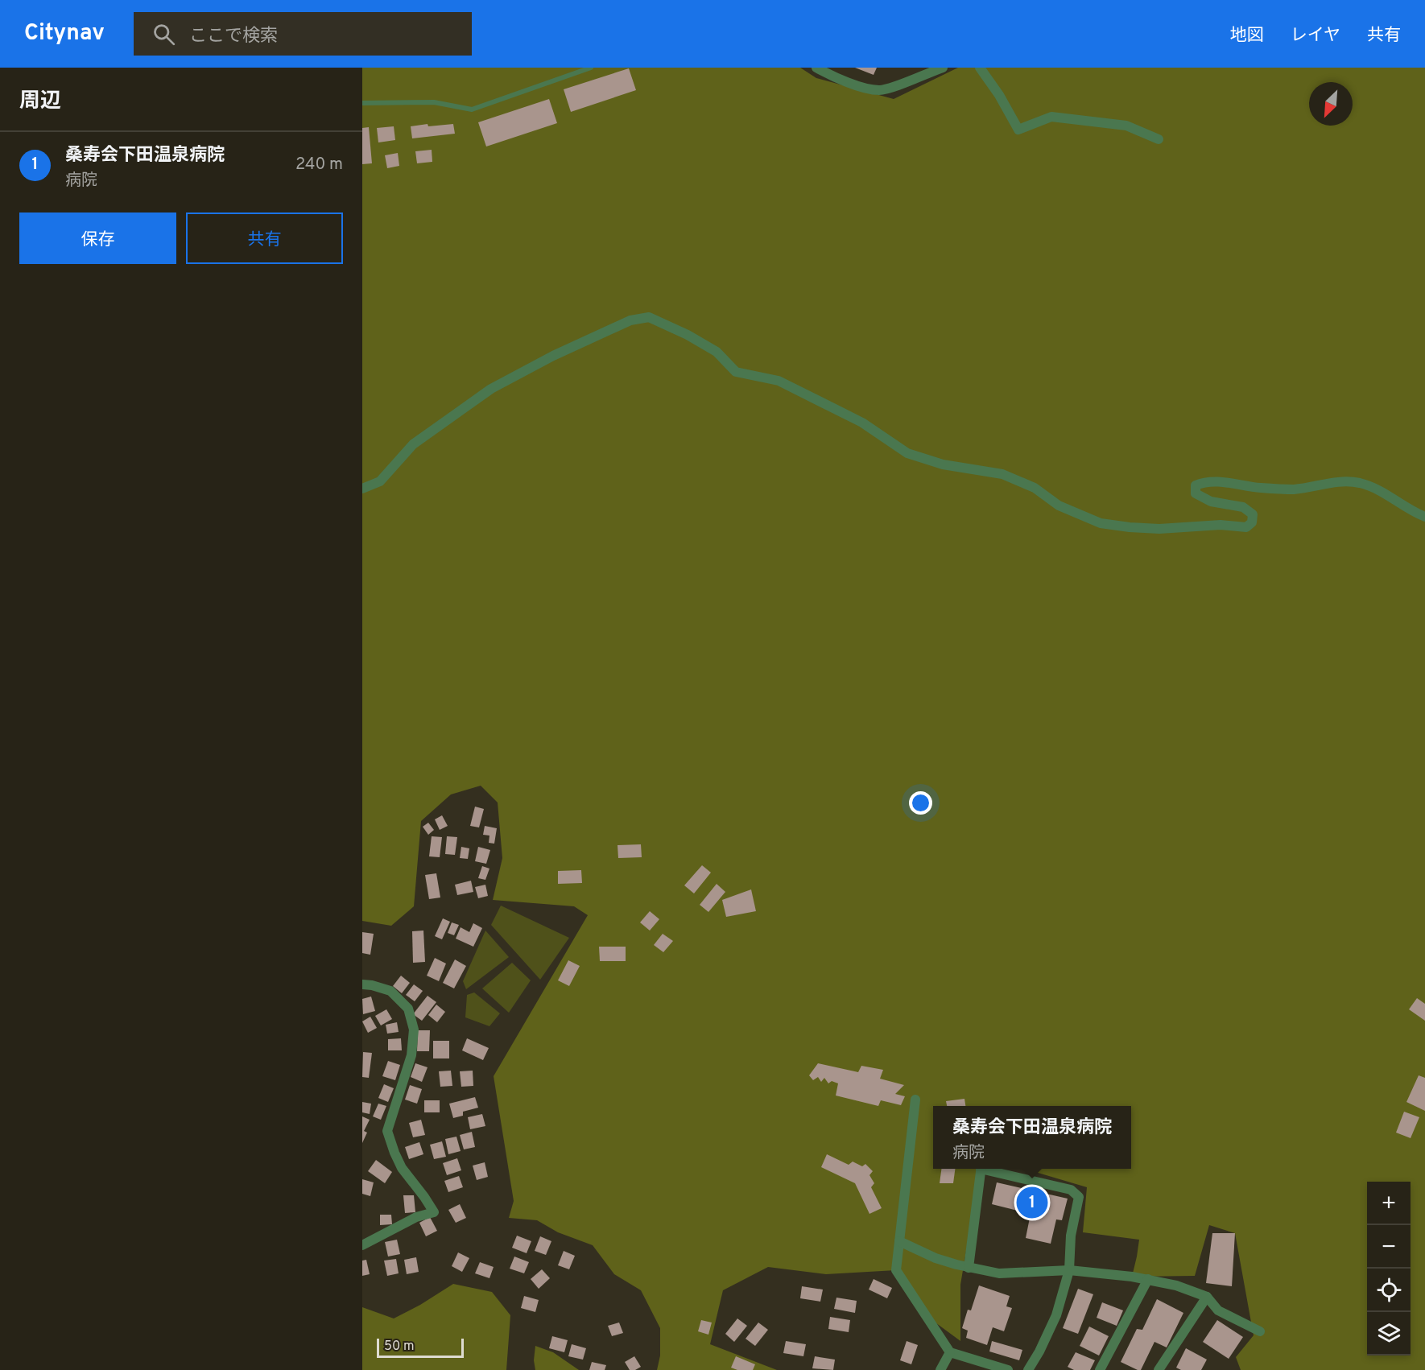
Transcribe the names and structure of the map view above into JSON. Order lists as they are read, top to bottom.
{
  "scale_bar": "50 m",
  "north": "bottom left",
  "page": {
    "header": "Citynav",
    "search": "ここで検索",
    "nav": ["地図", "レイヤ", "共有"],
    "heading": "周辺",
    "list": [
      {
        "mark": "1",
        "name": "桑寿会下田温泉病院",
        "note": "病院",
        "value": "240 m"
      }
    ],
    "buttons": ["保存", "共有"],
    "popup": ["桑寿会下田温泉病院", "病院"],
    "map_buttons": ["+", "−"],
    "pins": "1",
    "scale": "50 m"
  }
}
